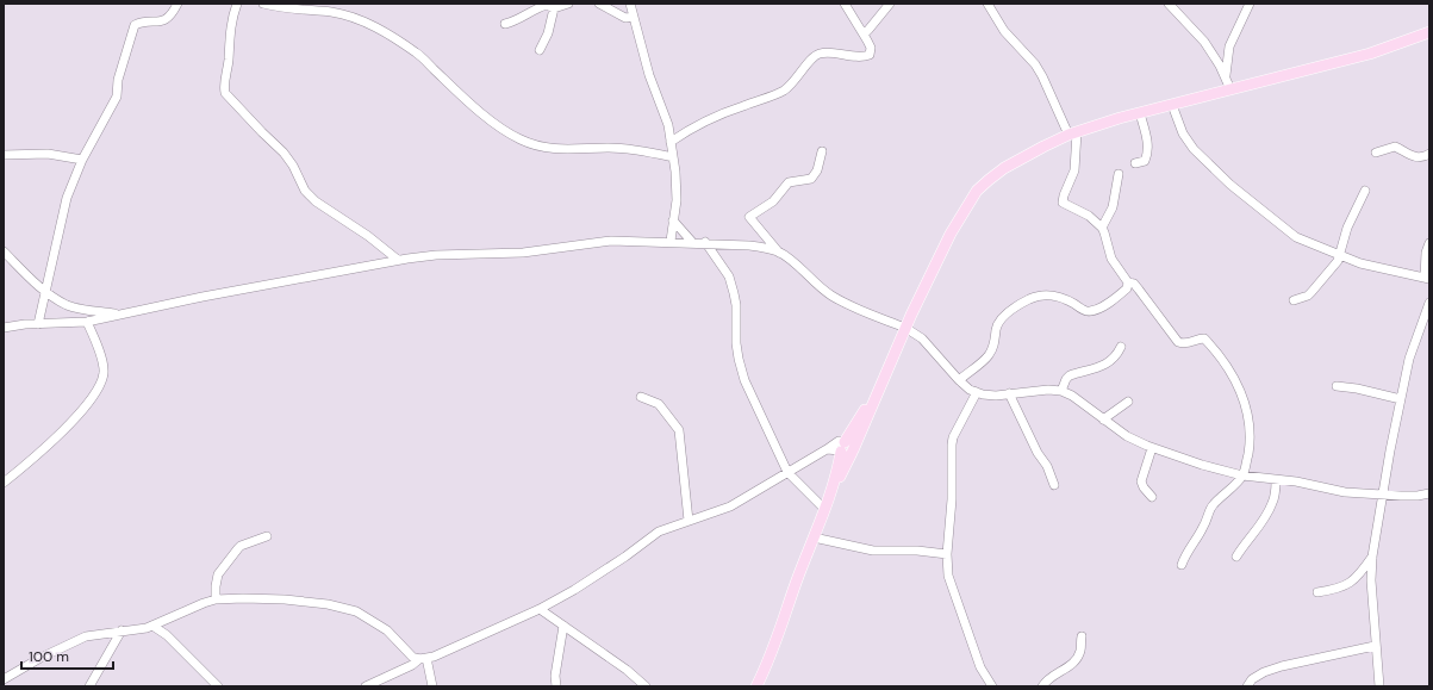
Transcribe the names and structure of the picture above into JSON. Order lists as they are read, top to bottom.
{
  "scale_bar": "100 m"
}
